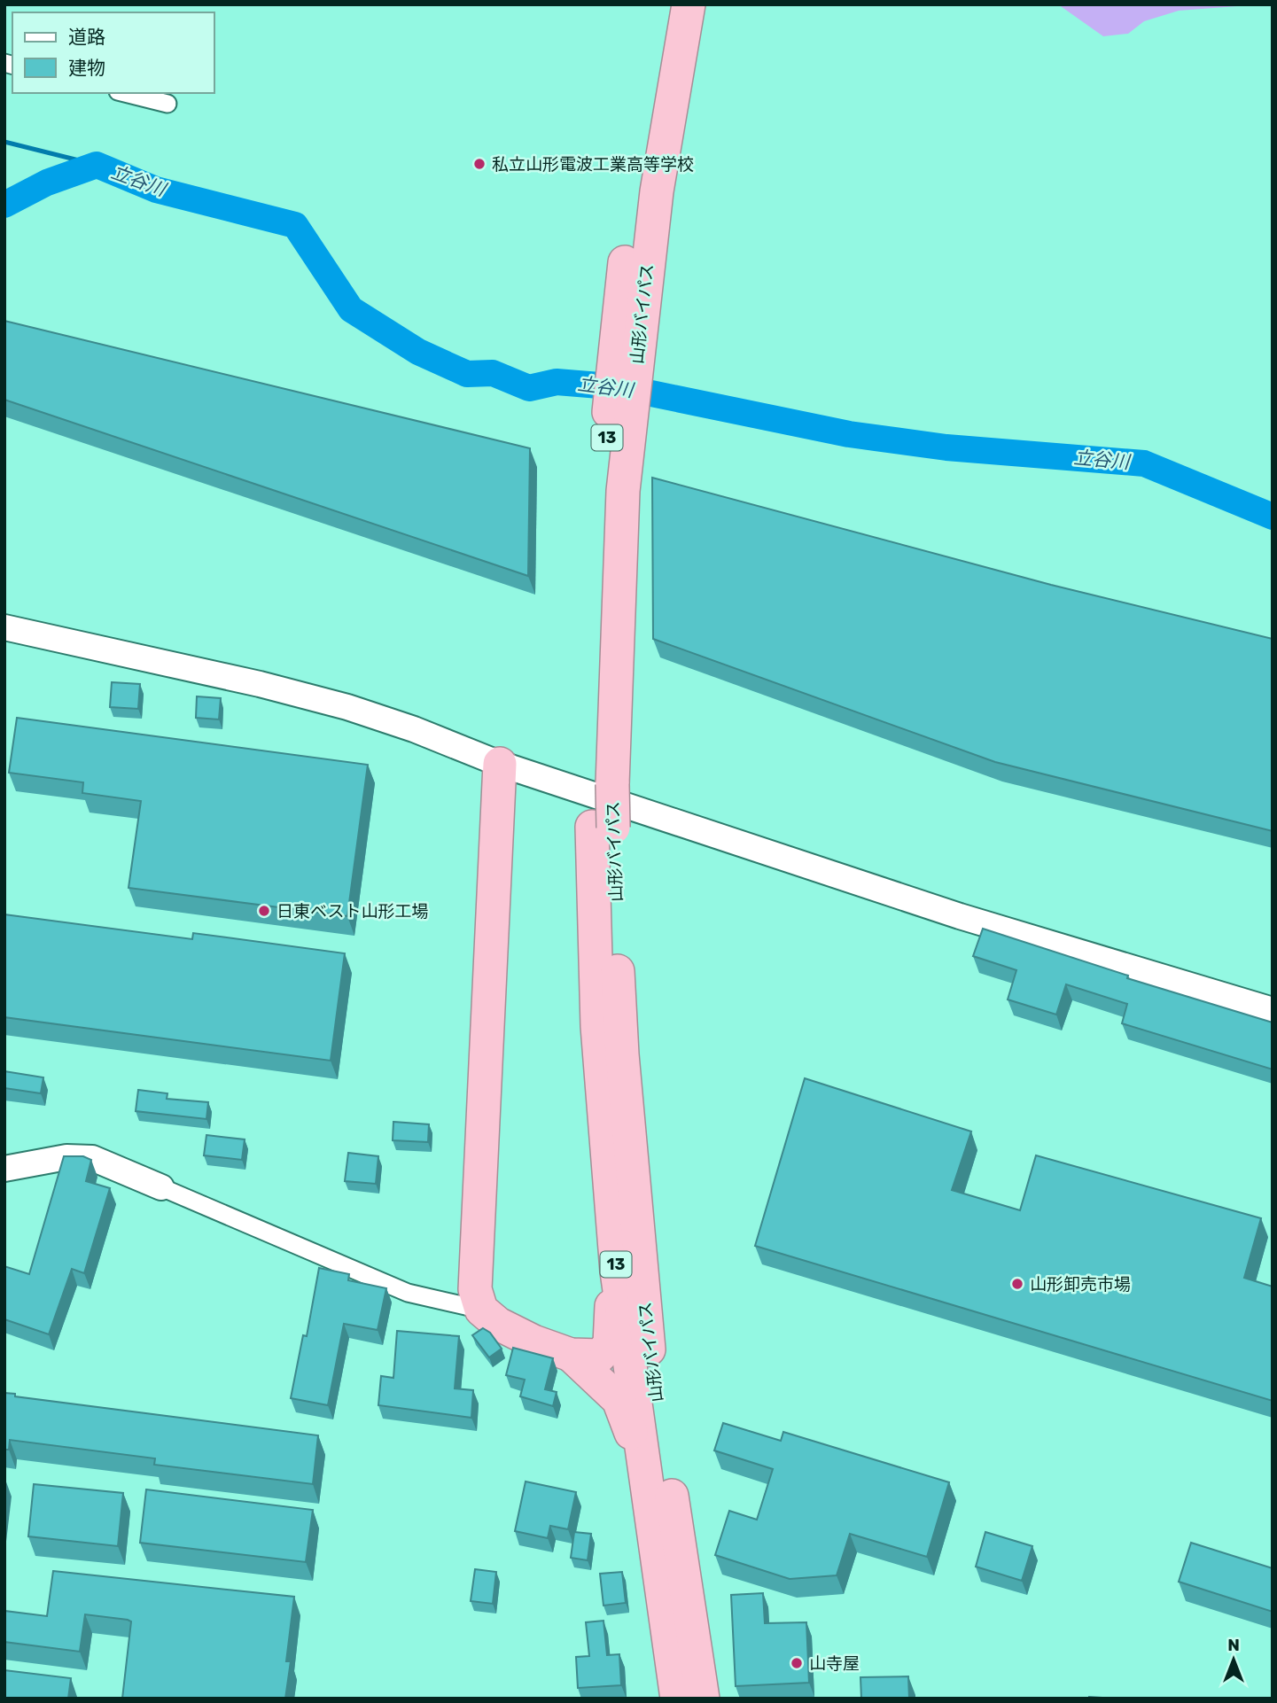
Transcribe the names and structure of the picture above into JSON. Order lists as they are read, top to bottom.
{
  "streets": {
    "highway": ["山形バイパス", "13"]
  },
  "water": ["立谷川"],
  "places": [
    "私立山形電波工業高等学校",
    "日東ベスト山形工場",
    "山形卸売市場",
    "山寺屋"
  ],
  "legend": ["道路", "建物"],
  "north": "top"
}
